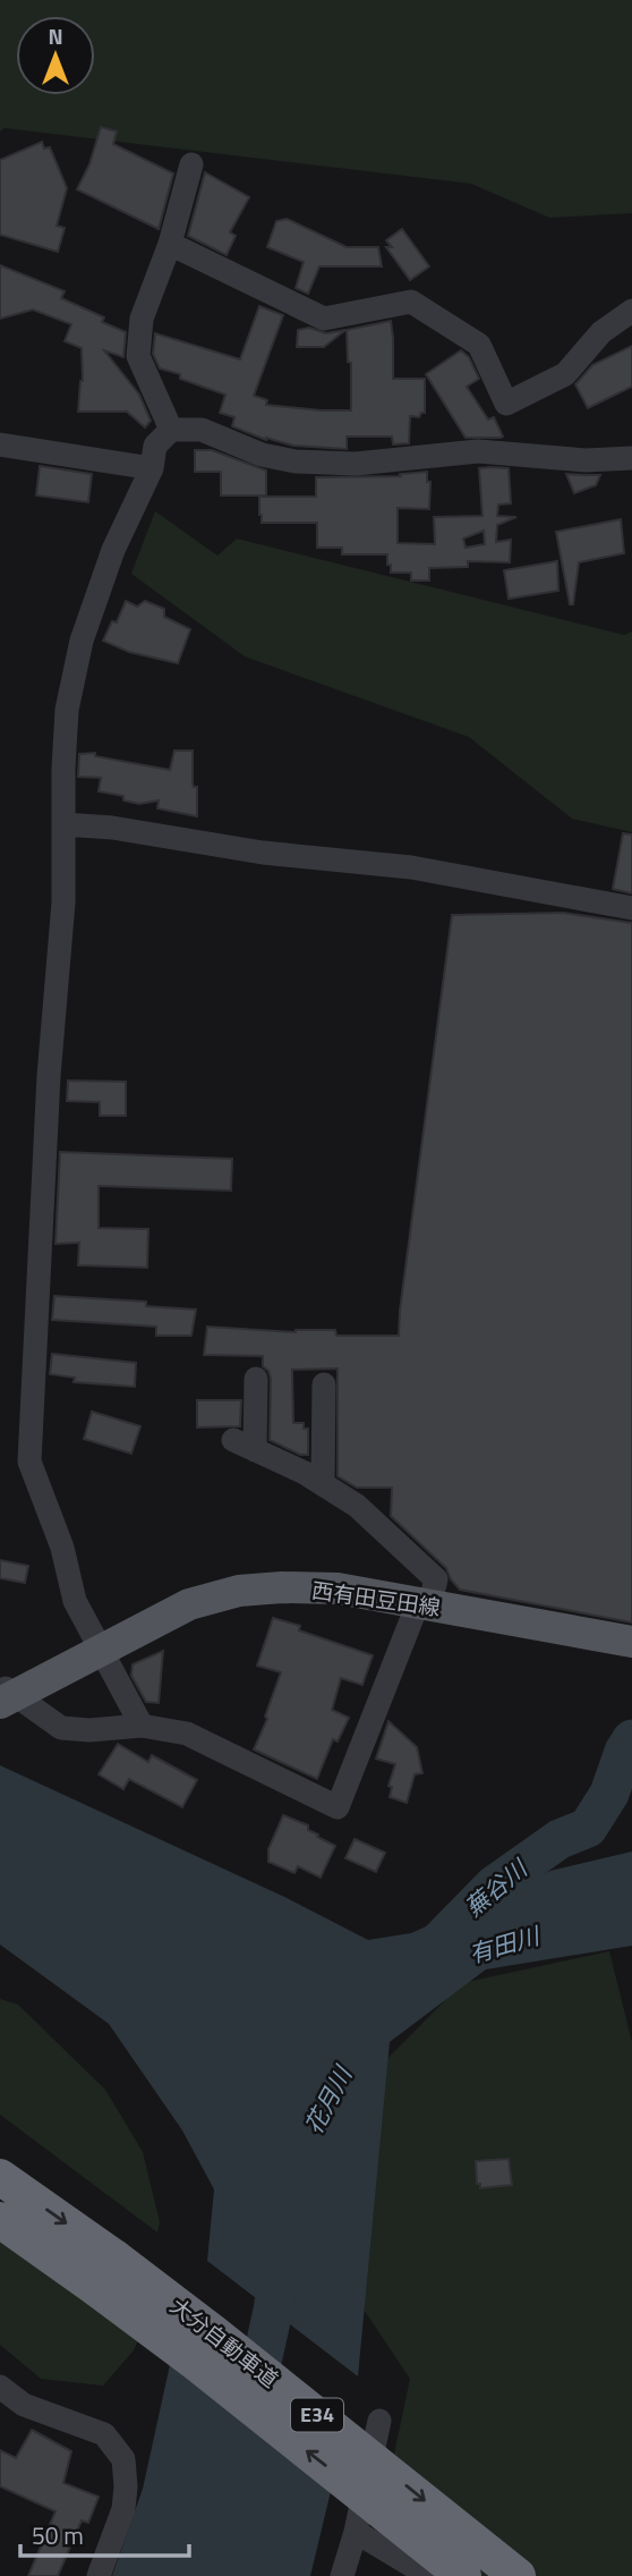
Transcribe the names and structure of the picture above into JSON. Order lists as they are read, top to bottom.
{
  "streets": {
    "highway": ["大分自動車道", "E34"],
    "main road": ["西有田豆田線"]
  },
  "water": ["蕪谷川", "有田川", "花月川"],
  "scale_bar": "50 m",
  "north": "top"
}
